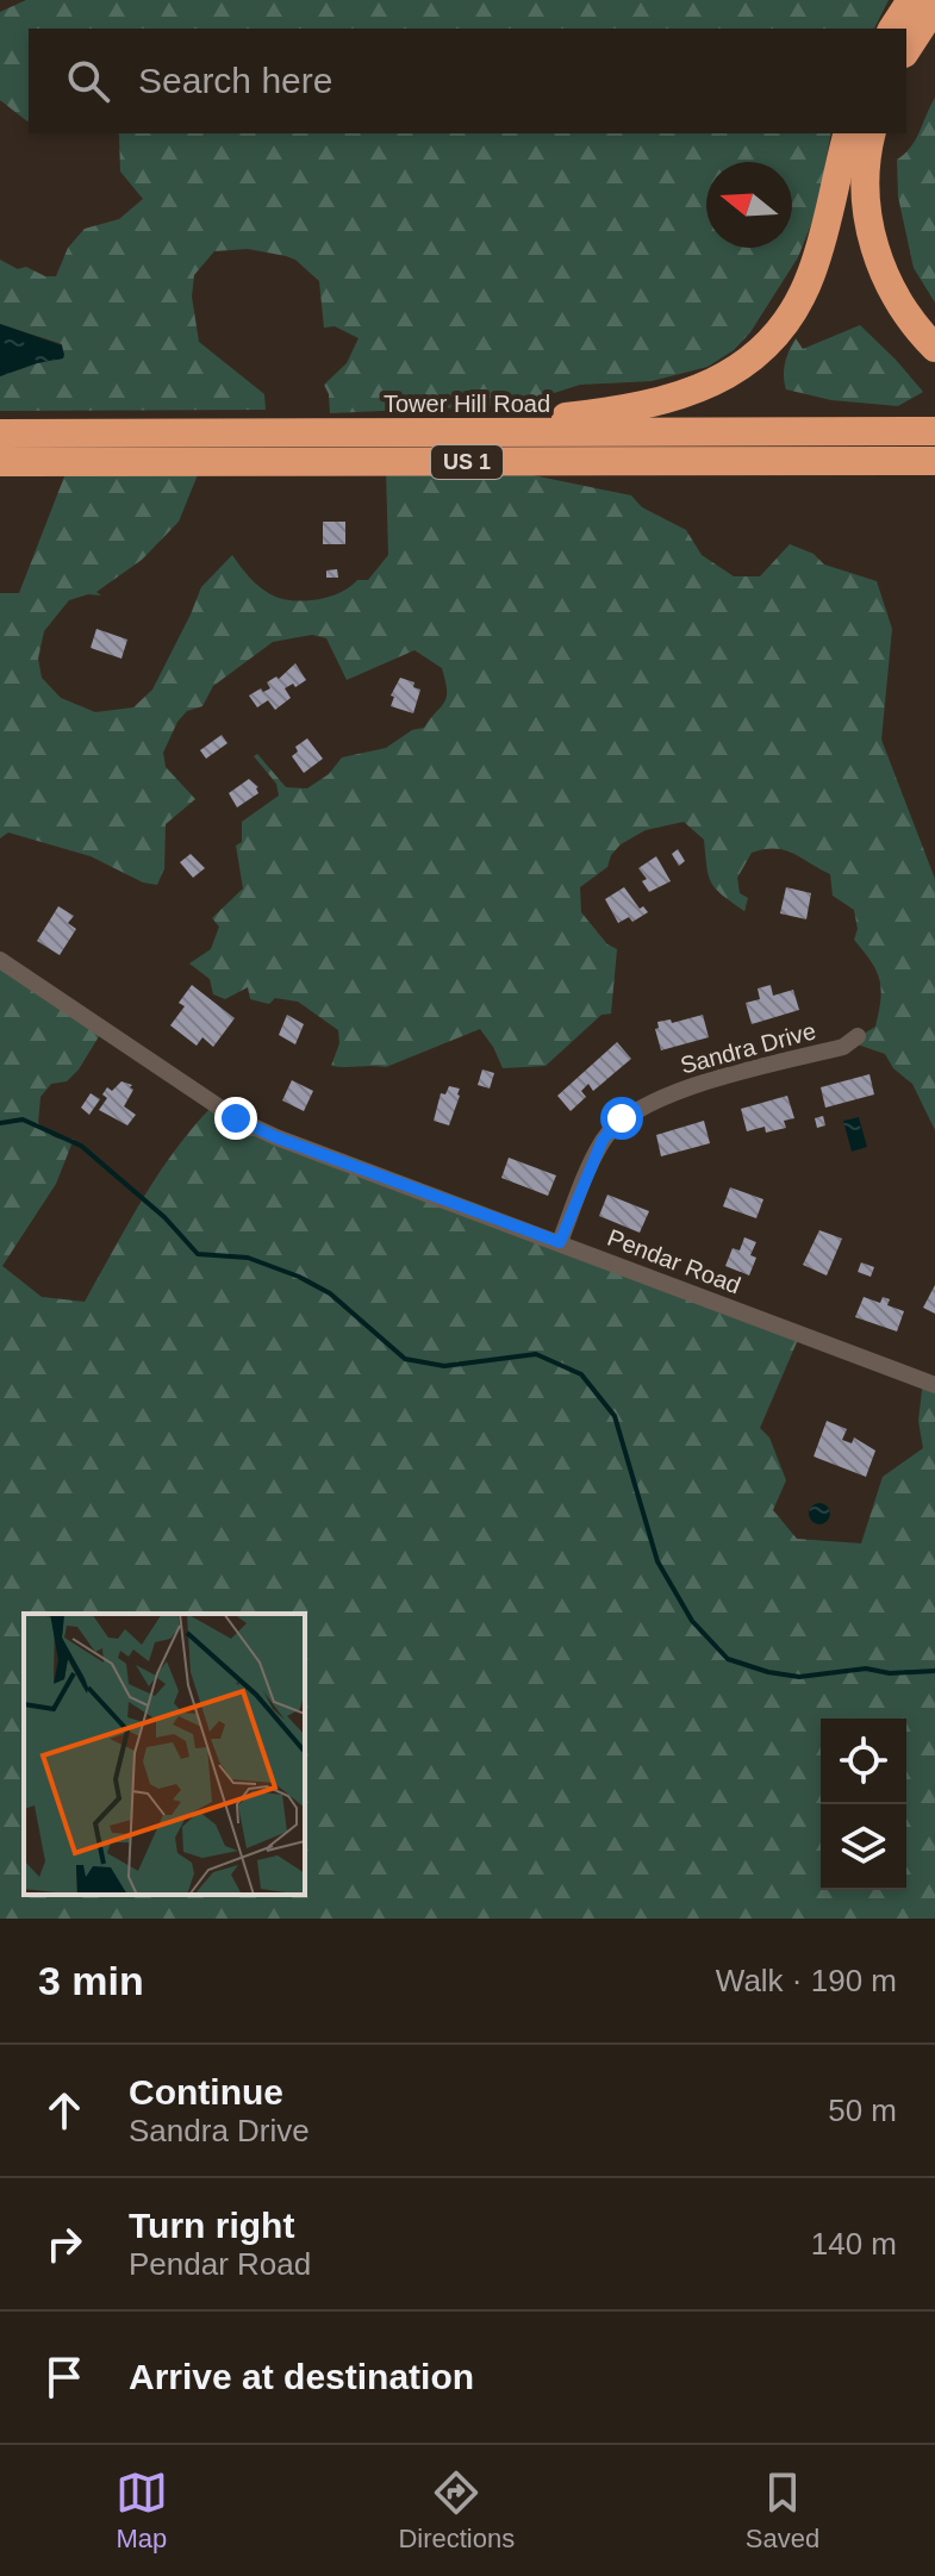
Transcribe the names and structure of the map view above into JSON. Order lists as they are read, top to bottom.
{
  "streets": {
    "highway": ["Tower Hill Road", "US 1"],
    "street": ["Sandra Drive", "Pendar Road"]
  },
  "crossings": [
    ["Sandra Drive", "Pendar Road"]
  ],
  "north": "left",
  "page": {
    "search": "Search here",
    "heading": ["3 min", "Walk · 190 m"],
    "list": [
      ["Continue", "Sandra Drive", "50 m"],
      ["Turn right", "Pendar Road", "140 m"],
      "Arrive at destination"
    ],
    "nav": ["Map", "Directions", "Saved"]
  }
}
